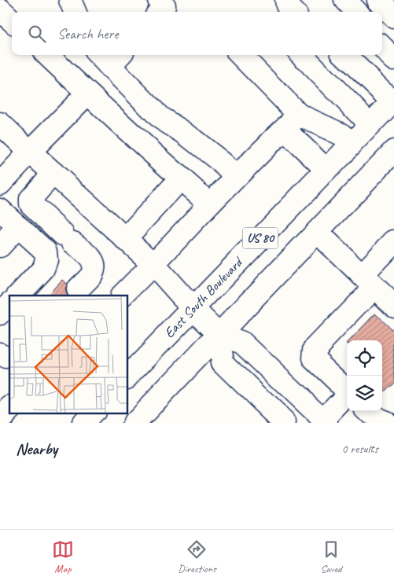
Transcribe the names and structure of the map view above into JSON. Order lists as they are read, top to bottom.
{
  "streets": {
    "main road": ["US 80", "East South Boulevard"]
  },
  "page": {
    "search": "Search here",
    "heading": ["Nearby", "0 results"],
    "nav": ["Map", "Directions", "Saved"]
  }
}
